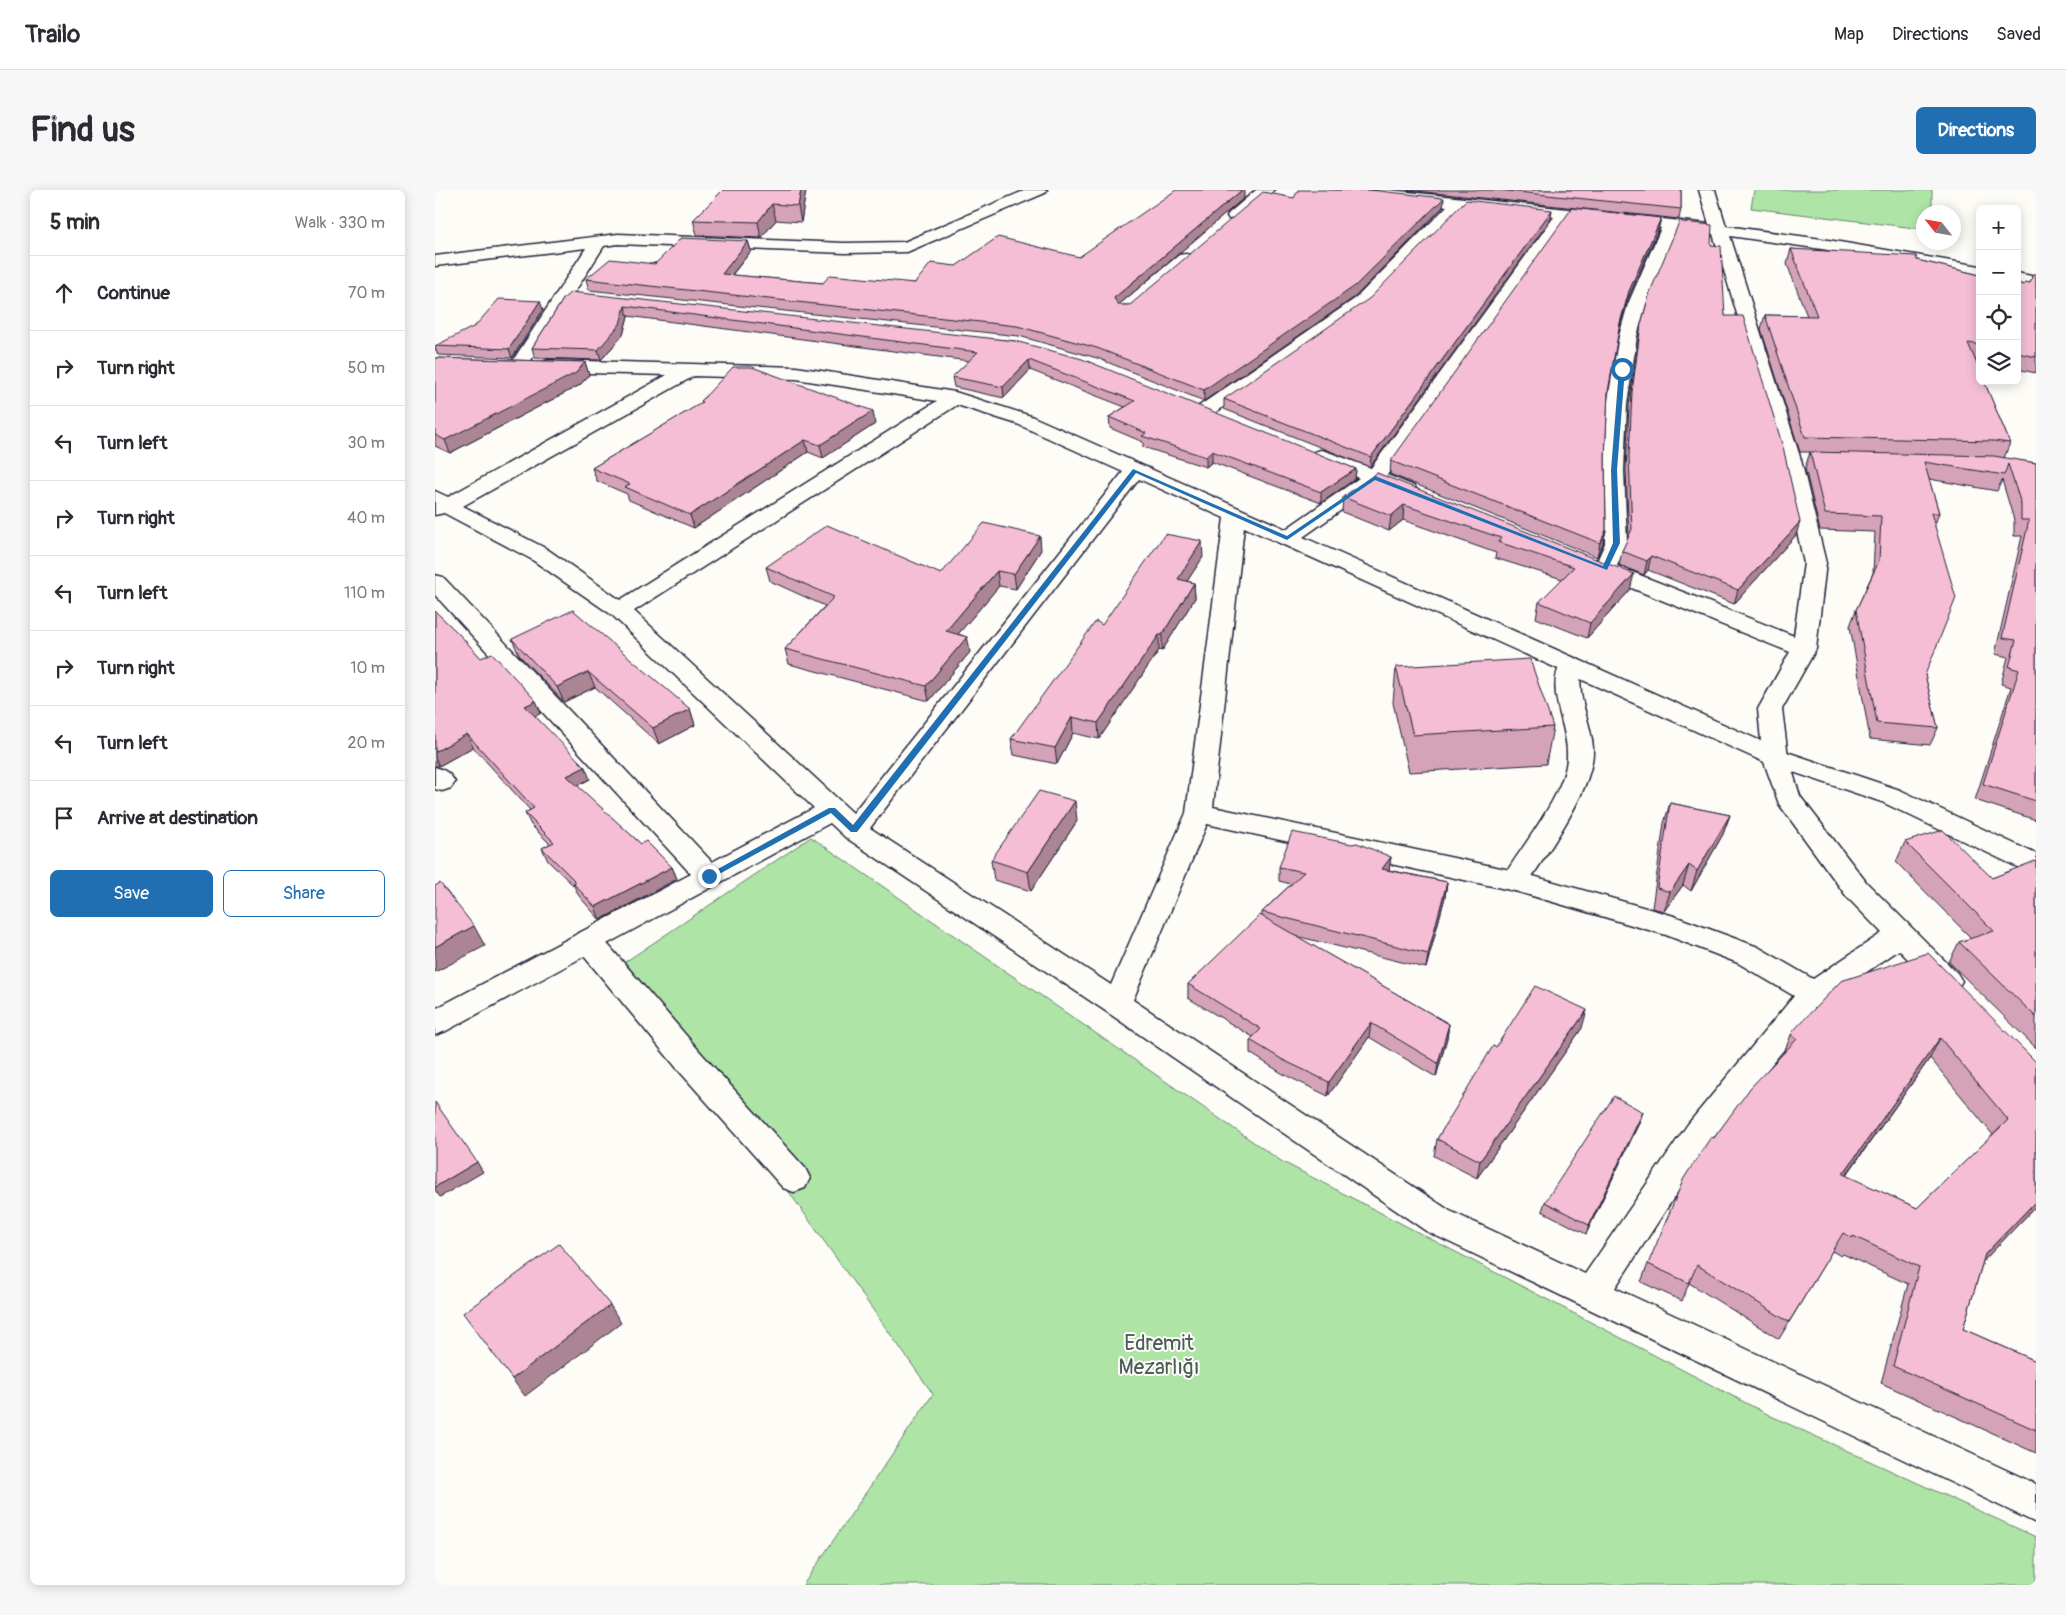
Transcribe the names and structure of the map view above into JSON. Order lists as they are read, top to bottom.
{
  "parks": ["Edremit Mezarlığı"],
  "north": "top left",
  "page": {
    "header": "Trailo",
    "nav": ["Map", "Directions", "Saved"],
    "buttons": [
      "Directions",
      ["Save", "Share"]
    ],
    "title": "Find us",
    "heading": ["5 min", "Walk · 330 m"],
    "map_buttons": ["+", "−"],
    "list": [
      ["Continue", "70 m"],
      ["Turn right", "50 m"],
      ["Turn left", "30 m"],
      ["Turn right", "40 m"],
      ["Turn left", "110 m"],
      ["Turn right", "10 m"],
      ["Turn left", "20 m"],
      "Arrive at destination"
    ]
  }
}
